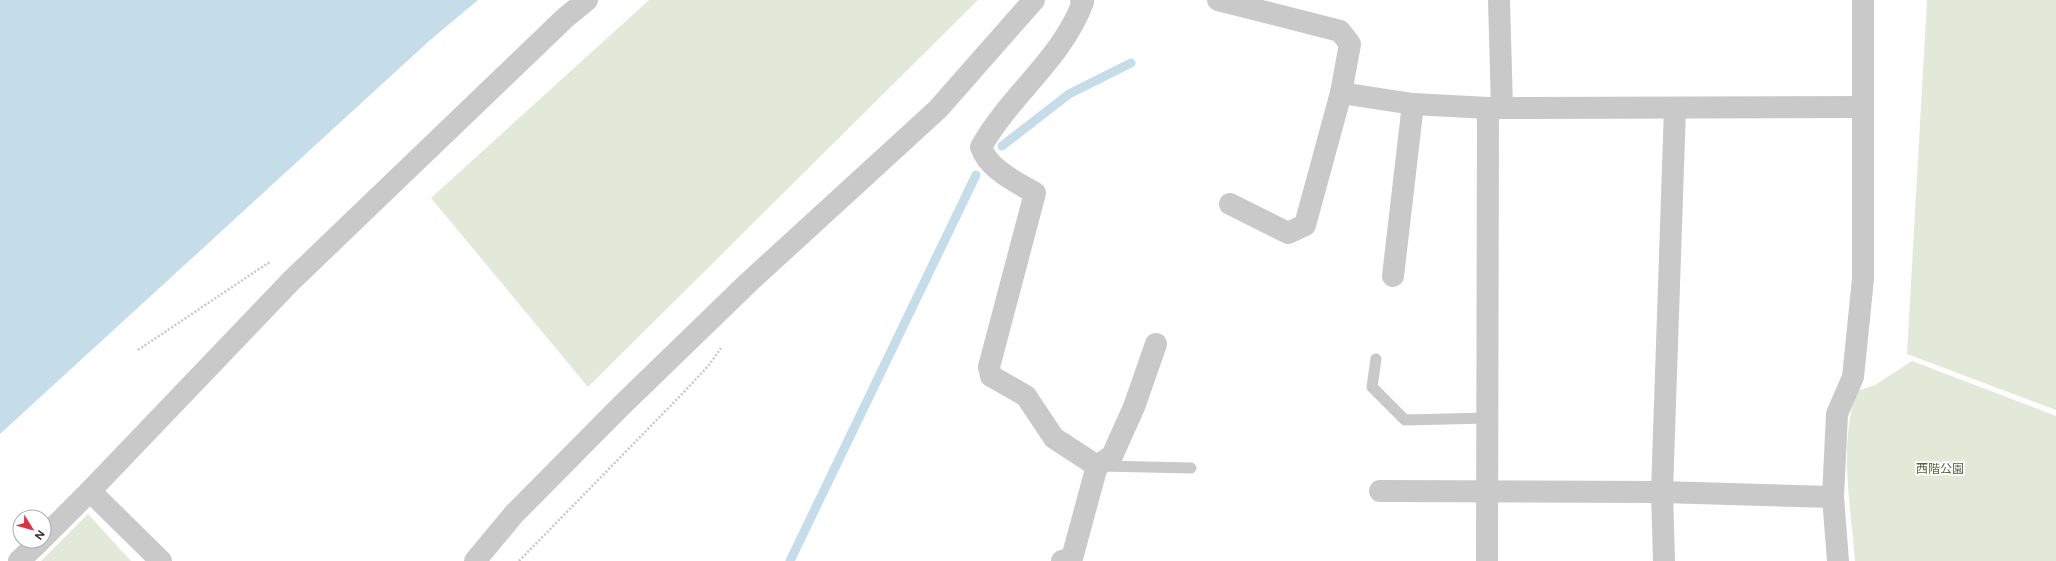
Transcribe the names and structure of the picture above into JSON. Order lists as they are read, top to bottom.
{
  "parks": ["西階公園"],
  "north": "bottom right"
}
